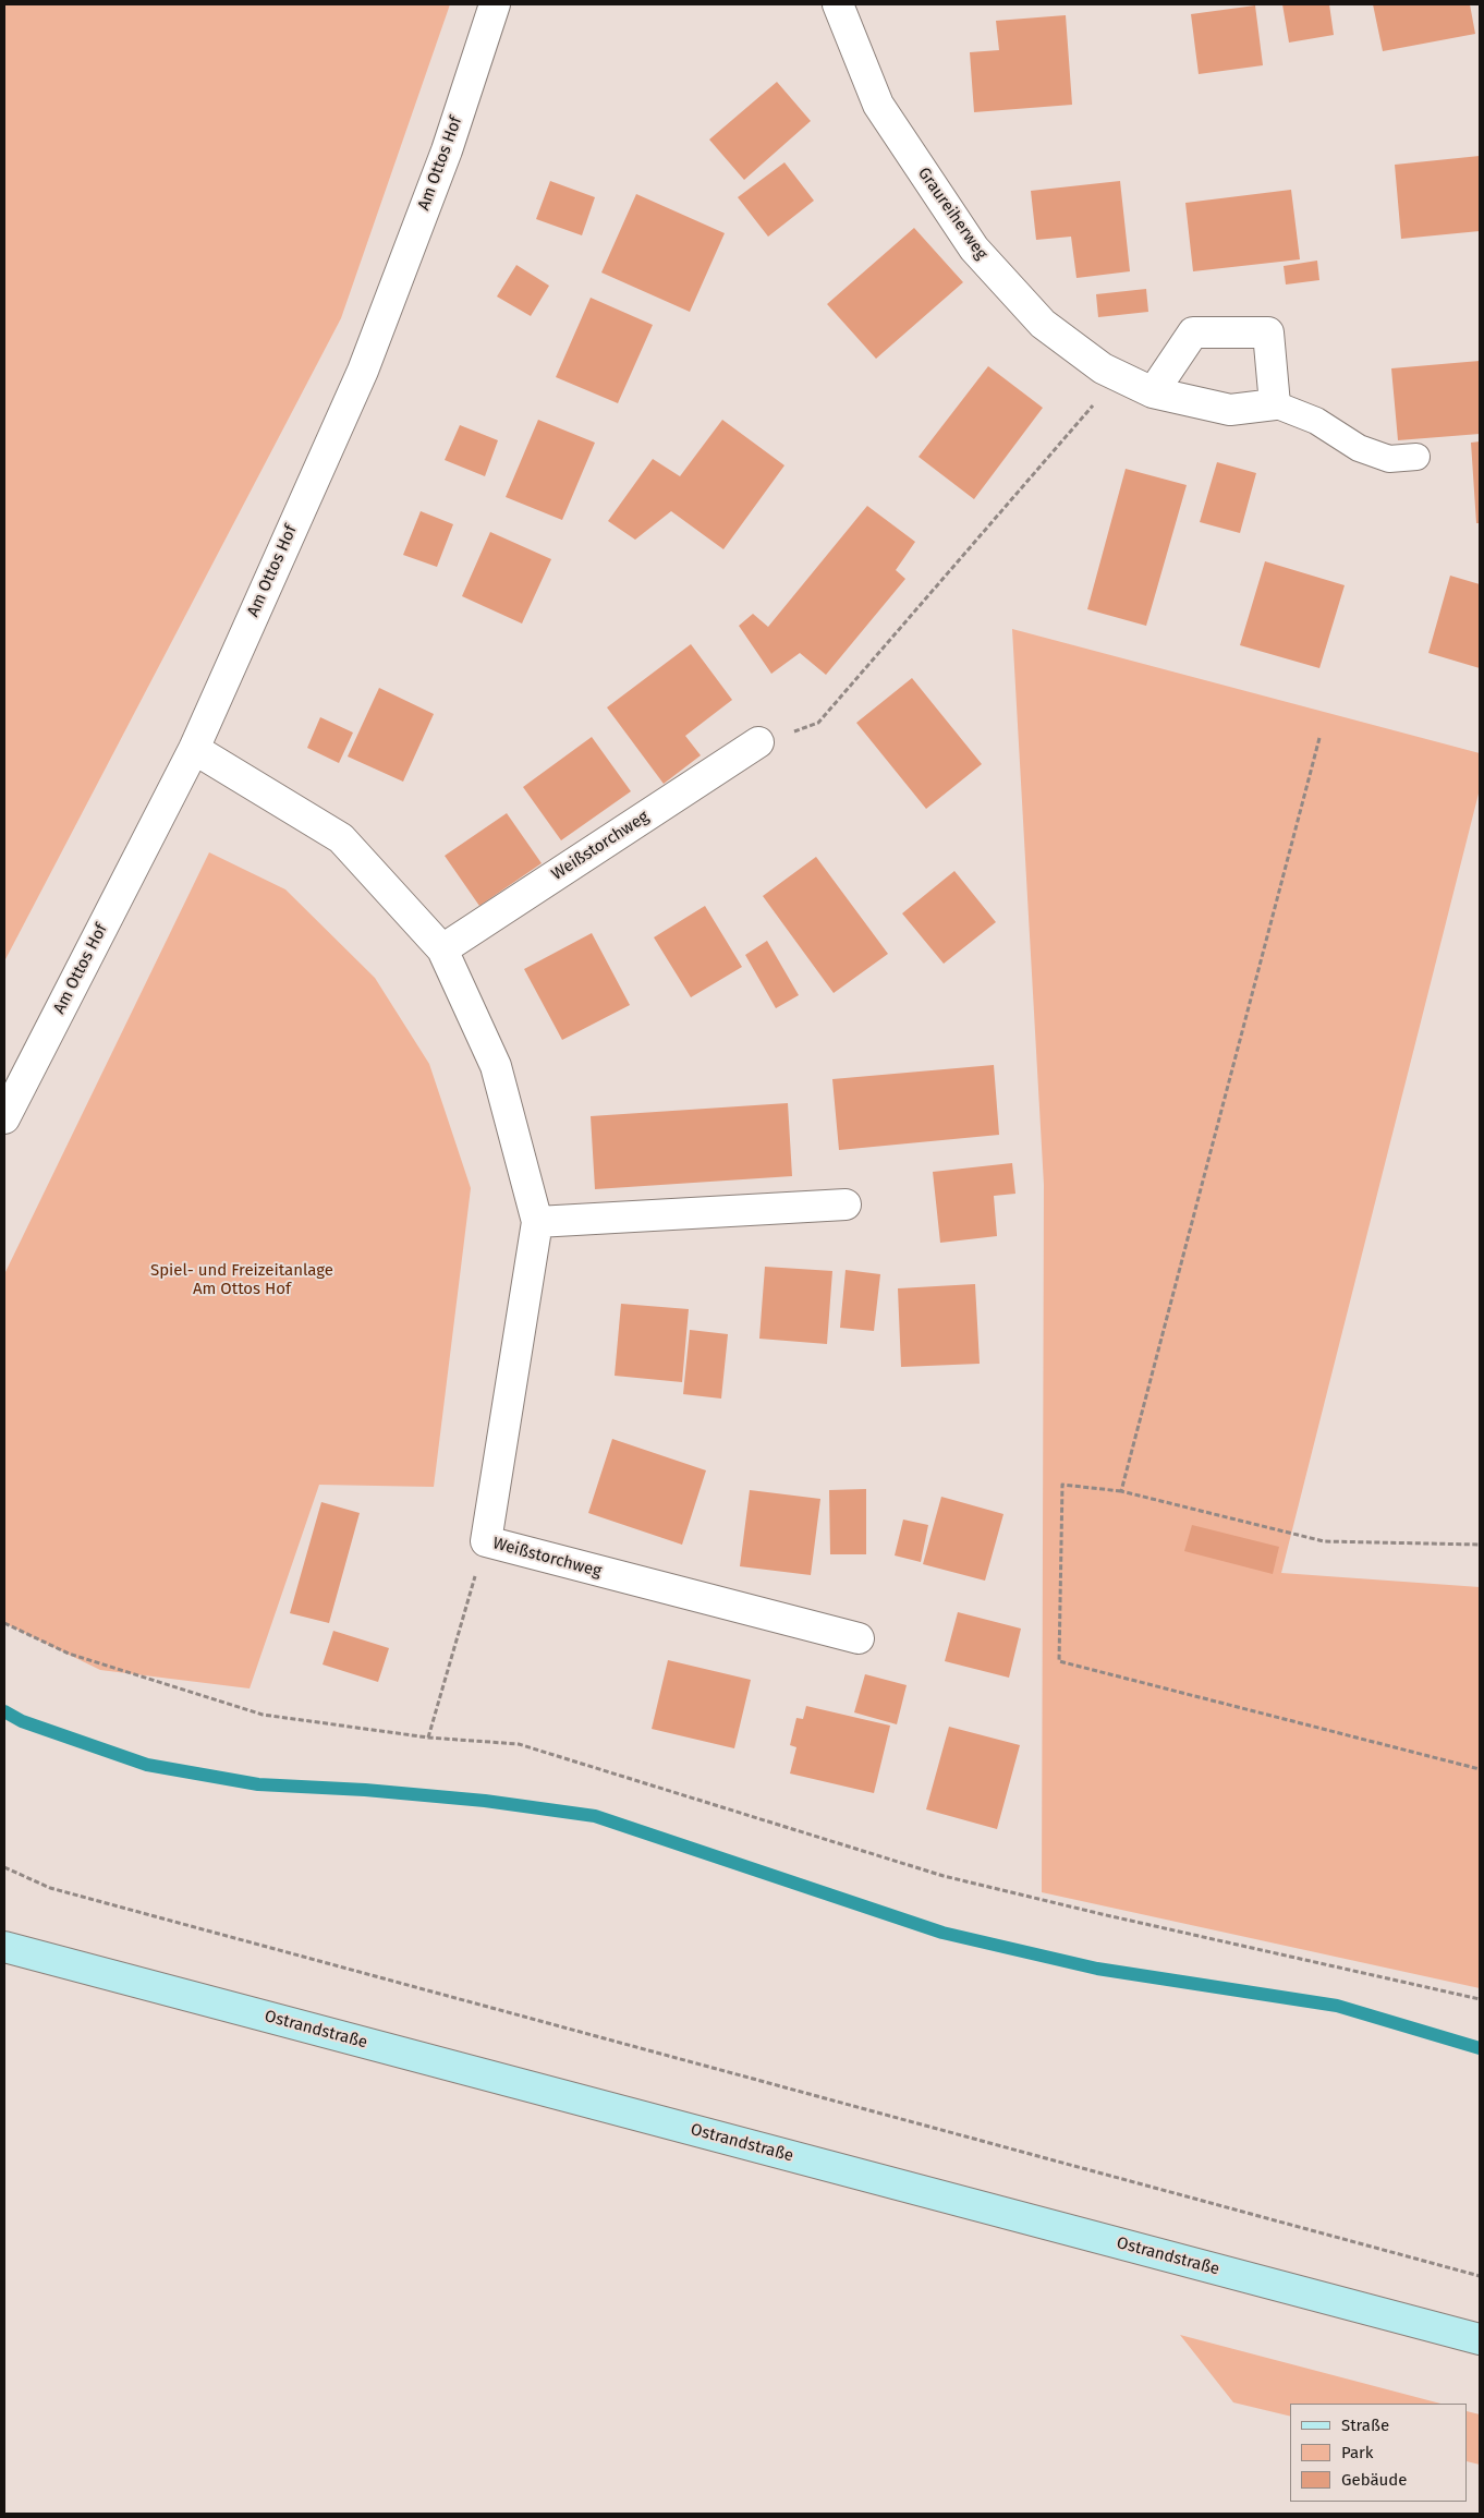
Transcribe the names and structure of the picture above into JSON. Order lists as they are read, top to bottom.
{
  "streets": {
    "main road": ["Ostrandstraße"],
    "street": ["Am Ottos Hof", "Graureiherweg", "Weißstorchweg"]
  },
  "crossings": [
    ["Am Ottos Hof", "Weißstorchweg"]
  ],
  "parks": ["Spiel- und Freizeitanlage Am Ottos Hof"],
  "legend": ["Straße", "Park", "Gebäude"]
}
